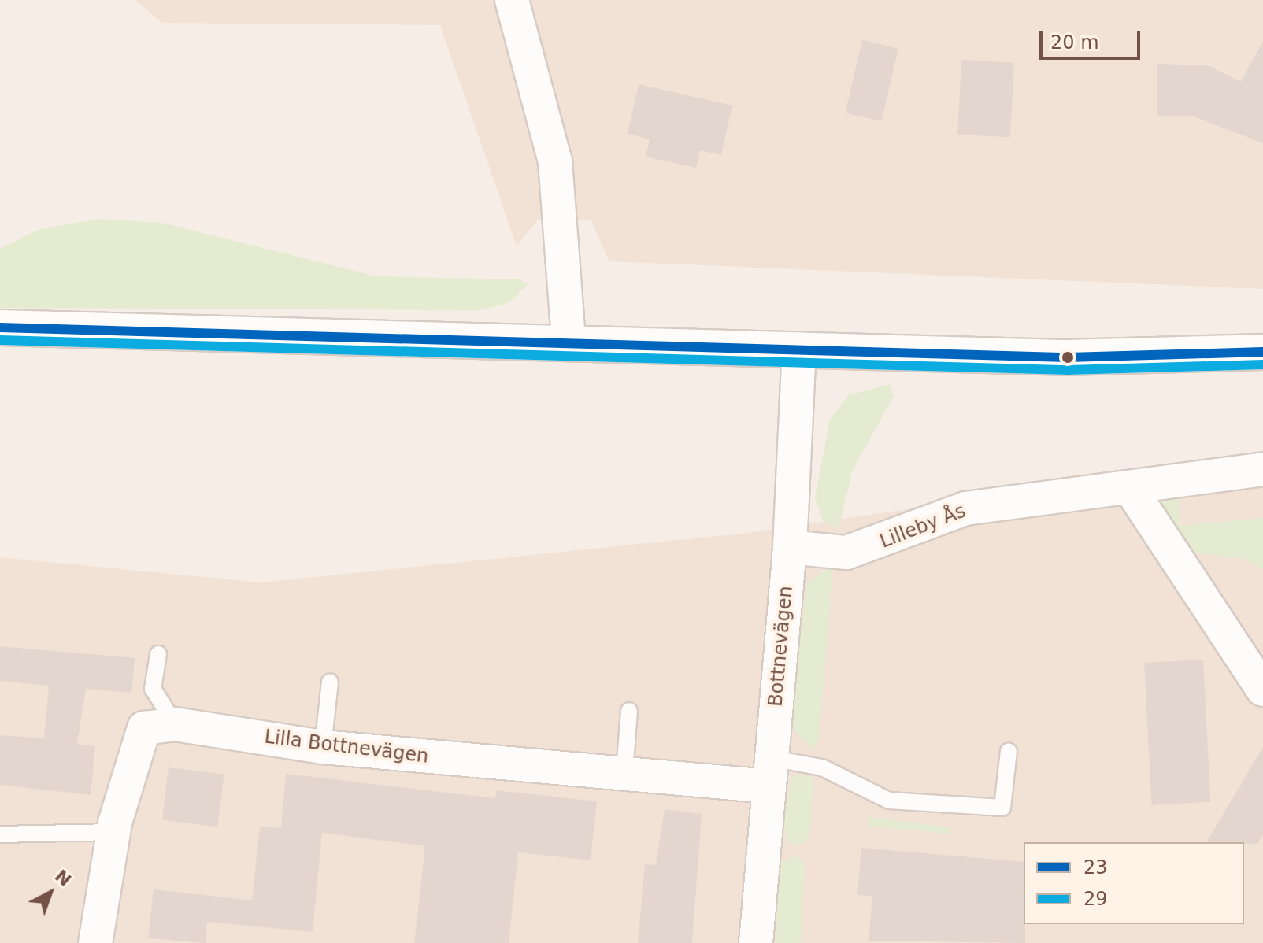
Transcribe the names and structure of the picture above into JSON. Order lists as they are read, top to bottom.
{
  "streets": {
    "street": ["Lilleby Ås", "Bottnevägen", "Lilla Bottnevägen"]
  },
  "crossings": [
    ["Lilleby Ås", "Bottnevägen"],
    ["Bottnevägen", "Lilla Bottnevägen"]
  ],
  "lines": ["transit line 23", "transit line 29"],
  "legend": ["23", "29"],
  "scale_bar": "20 m",
  "north": "top right"
}
